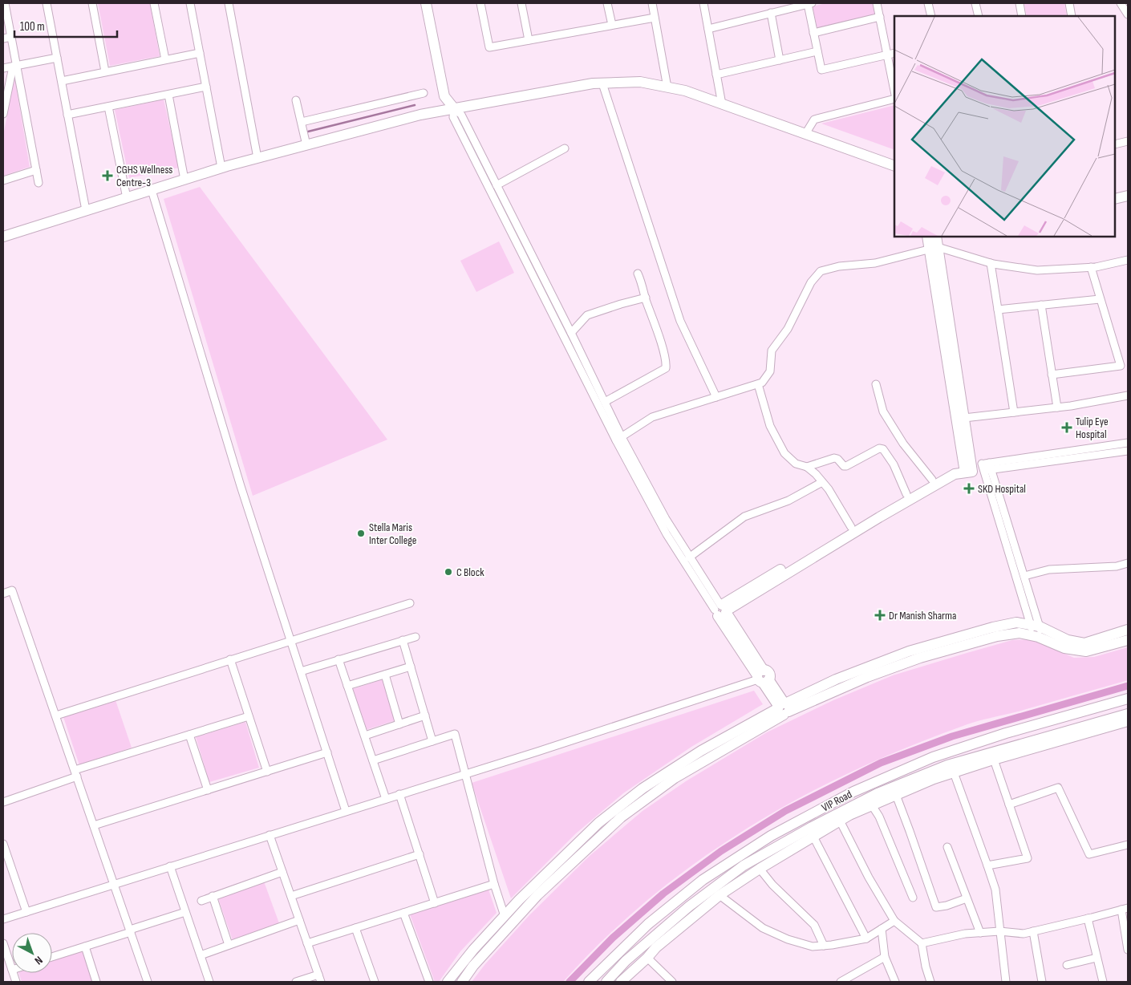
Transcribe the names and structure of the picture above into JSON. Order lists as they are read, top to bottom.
{
  "streets": {
    "street": ["VIP Road"]
  },
  "places": {
    "health": [
      "CGHS Wellness Centre-3",
      "Tulip Eye Hospital",
      "SKD Hospital",
      "Dr Manish Sharma"
    ],
    "other": ["Stella Maris Inter College", "C Block"]
  },
  "scale_bar": "100 m",
  "north": "bottom right"
}
